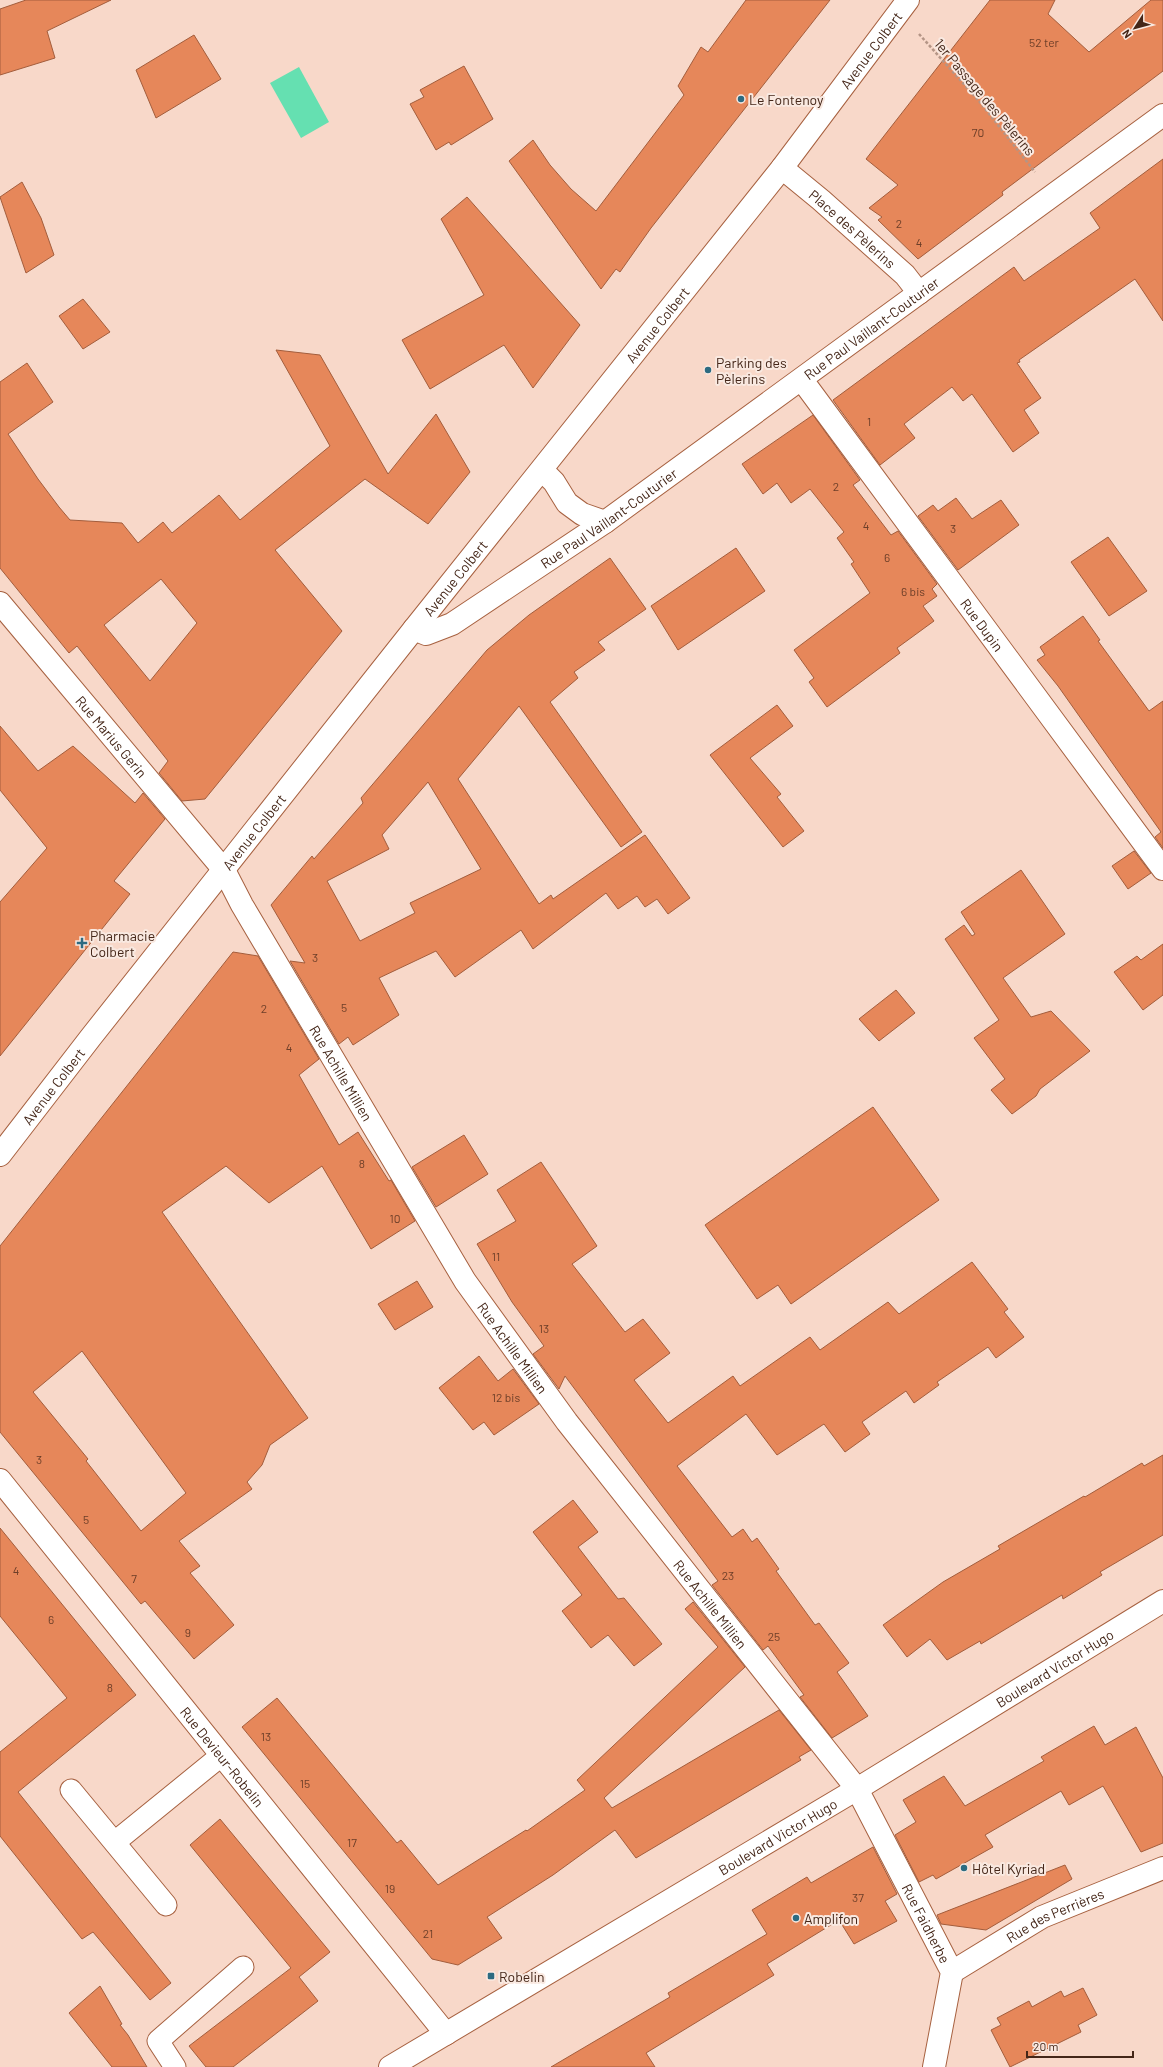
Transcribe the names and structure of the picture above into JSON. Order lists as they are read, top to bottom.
{
  "streets": {
    "street": [
      "Avenue Colbert",
      "Place des Pèlerins",
      "Rue Paul Vaillant-Couturier",
      "Rue Dupin",
      "Rue Marius Gerin",
      "Rue Achille Millien",
      "Boulevard Victor Hugo",
      "Rue Devieur-Robelin",
      "Rue des Perrières",
      "Rue Faidherbe"
    ],
    "path": ["1er Passage des Pèlerins"]
  },
  "crossings": [
    ["Avenue Colbert", "1er Passage des Pèlerins"],
    ["Avenue Colbert", "Place des Pèlerins"],
    ["Avenue Colbert", "Rue Paul Vaillant-Couturier"],
    ["Avenue Colbert", "Rue Marius Gerin"],
    ["Avenue Colbert", "Rue Achille Millien"],
    ["1er Passage des Pèlerins", "Rue Paul Vaillant-Couturier"],
    ["Place des Pèlerins", "Rue Paul Vaillant-Couturier"],
    ["Rue Paul Vaillant-Couturier", "Rue Dupin"],
    ["Rue Marius Gerin", "Rue Achille Millien"],
    ["Rue Achille Millien", "Boulevard Victor Hugo"],
    ["Rue Achille Millien", "Rue Faidherbe"],
    ["Boulevard Victor Hugo", "Rue Devieur-Robelin"],
    ["Boulevard Victor Hugo", "Rue Faidherbe"],
    ["Rue des Perrières", "Rue Faidherbe"]
  ],
  "places": {
    "other": [
      "Le Fontenoy",
      "Parking des Pèlerins",
      "Hôtel Kyriad",
      "Amplifon"
    ],
    "health": ["Pharmacie Colbert"],
    "transit": ["Robelin"]
  },
  "house_numbers": [
    "52 ter",
    "70",
    "2",
    "4",
    "1",
    "2",
    "4",
    "3",
    "6",
    "6 bis",
    "3",
    "5",
    "2",
    "4",
    "8",
    "10",
    "11",
    "13",
    "12 bis",
    "3",
    "5",
    "4",
    "23",
    "7",
    "6",
    "9",
    "25",
    "8",
    "13",
    "15",
    "17",
    "19",
    "37",
    "21"
  ],
  "scale_bar": "20 m",
  "north": "bottom left"
}
